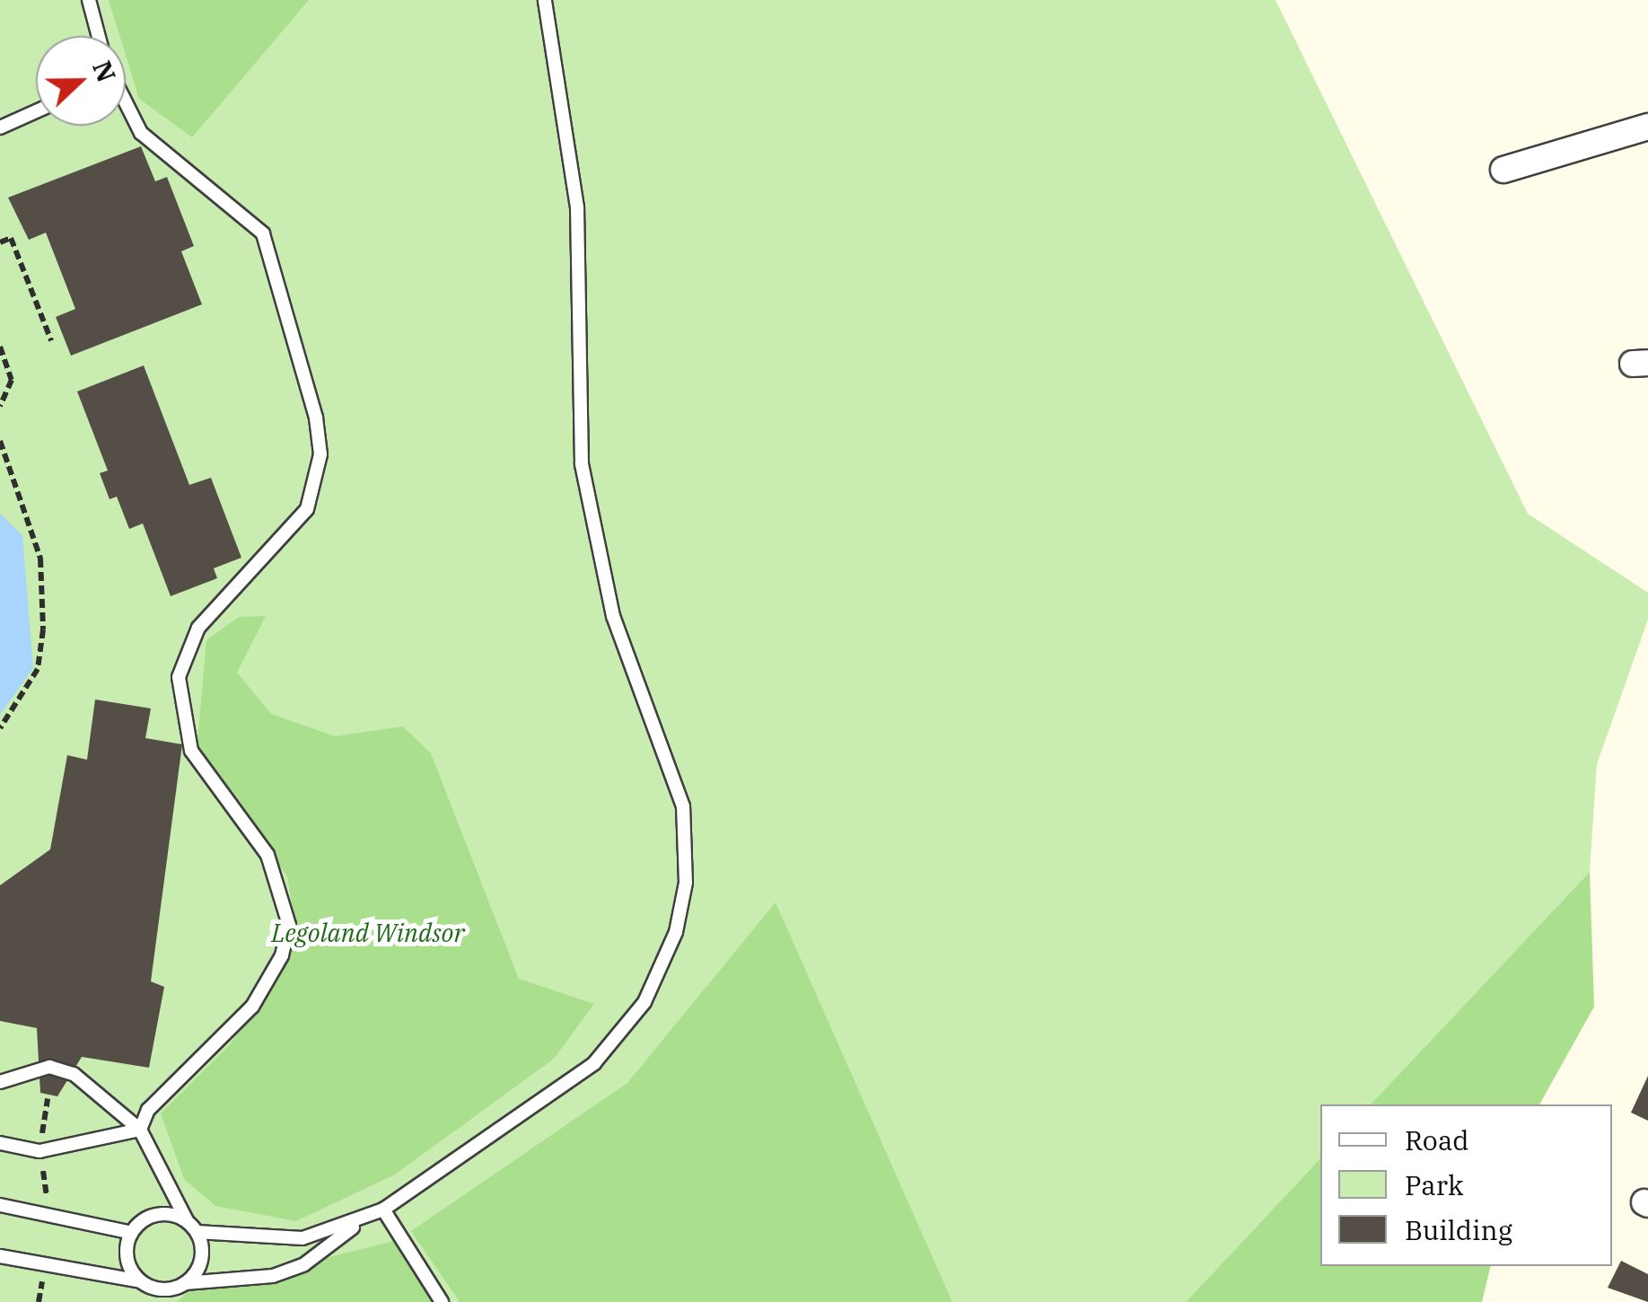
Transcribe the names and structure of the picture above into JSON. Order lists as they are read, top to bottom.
{
  "parks": ["Legoland Windsor"],
  "legend": ["Road", "Park", "Building"],
  "north": "right"
}
